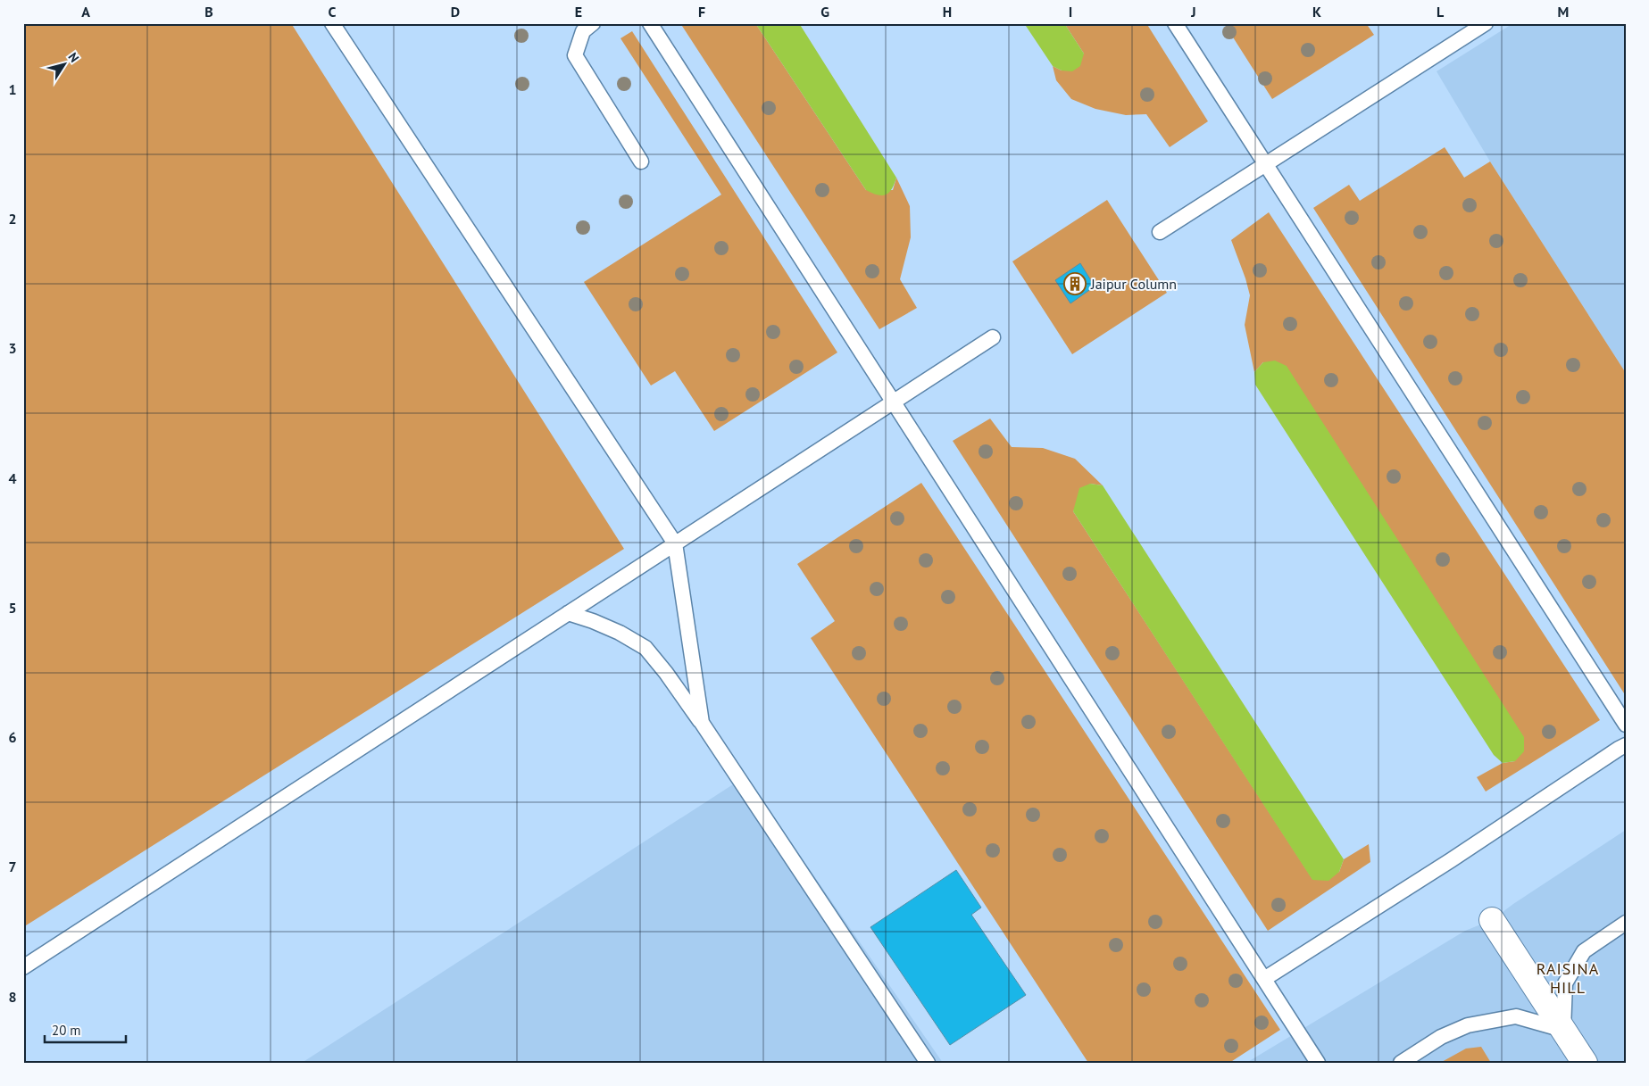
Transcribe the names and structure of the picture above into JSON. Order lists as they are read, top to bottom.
{
  "districts": ["RAISINA HILL"],
  "places": {
    "building": ["Jaipur Column"]
  },
  "scale_bar": "20 m",
  "north": "top right",
  "grid": {
    "columns": [
      "A",
      "B",
      "C",
      "D",
      "E",
      "F",
      "G",
      "H",
      "I",
      "J",
      "K",
      "L",
      "M"
    ],
    "rows": [
      "1",
      "2",
      "3",
      "4",
      "5",
      "6",
      "7",
      "8"
    ]
  }
}
